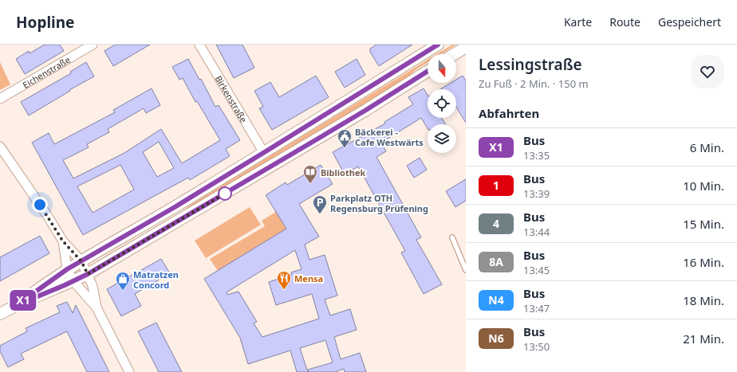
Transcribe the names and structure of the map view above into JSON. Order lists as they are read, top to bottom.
{
  "streets": {
    "street": ["Eichenstraße", "Birkenstraße"]
  },
  "places": {
    "public building": ["Bäckerei - Cafe Westwärts"],
    "library": ["Bibliothek"],
    "parking": ["Parkplatz OTH Regensburg Prüfening"],
    "restaurant": ["Mensa"],
    "shop": ["Matratzen Concord"]
  },
  "lines": ["bus line X1"],
  "north": "bottom",
  "page": {
    "header": "Hopline",
    "nav": ["Karte", "Route", "Gespeichert"],
    "on_map": "X1",
    "heading": [
      ["Lessingstraße", "Zu Fuß · 2 Min. · 150 m"],
      "Abfahrten"
    ],
    "list": [
      {
        "mark": "X1",
        "name": "Bus",
        "note": "13:35",
        "value": "6 Min."
      },
      {
        "mark": "1",
        "name": "Bus",
        "note": "13:39",
        "value": "10 Min."
      },
      {
        "mark": "4",
        "name": "Bus",
        "note": "13:44",
        "value": "15 Min."
      },
      {
        "mark": "8A",
        "name": "Bus",
        "note": "13:45",
        "value": "16 Min."
      },
      {
        "mark": "N4",
        "name": "Bus",
        "note": "13:47",
        "value": "18 Min."
      },
      {
        "mark": "N6",
        "name": "Bus",
        "note": "13:50",
        "value": "21 Min."
      }
    ]
  }
}
